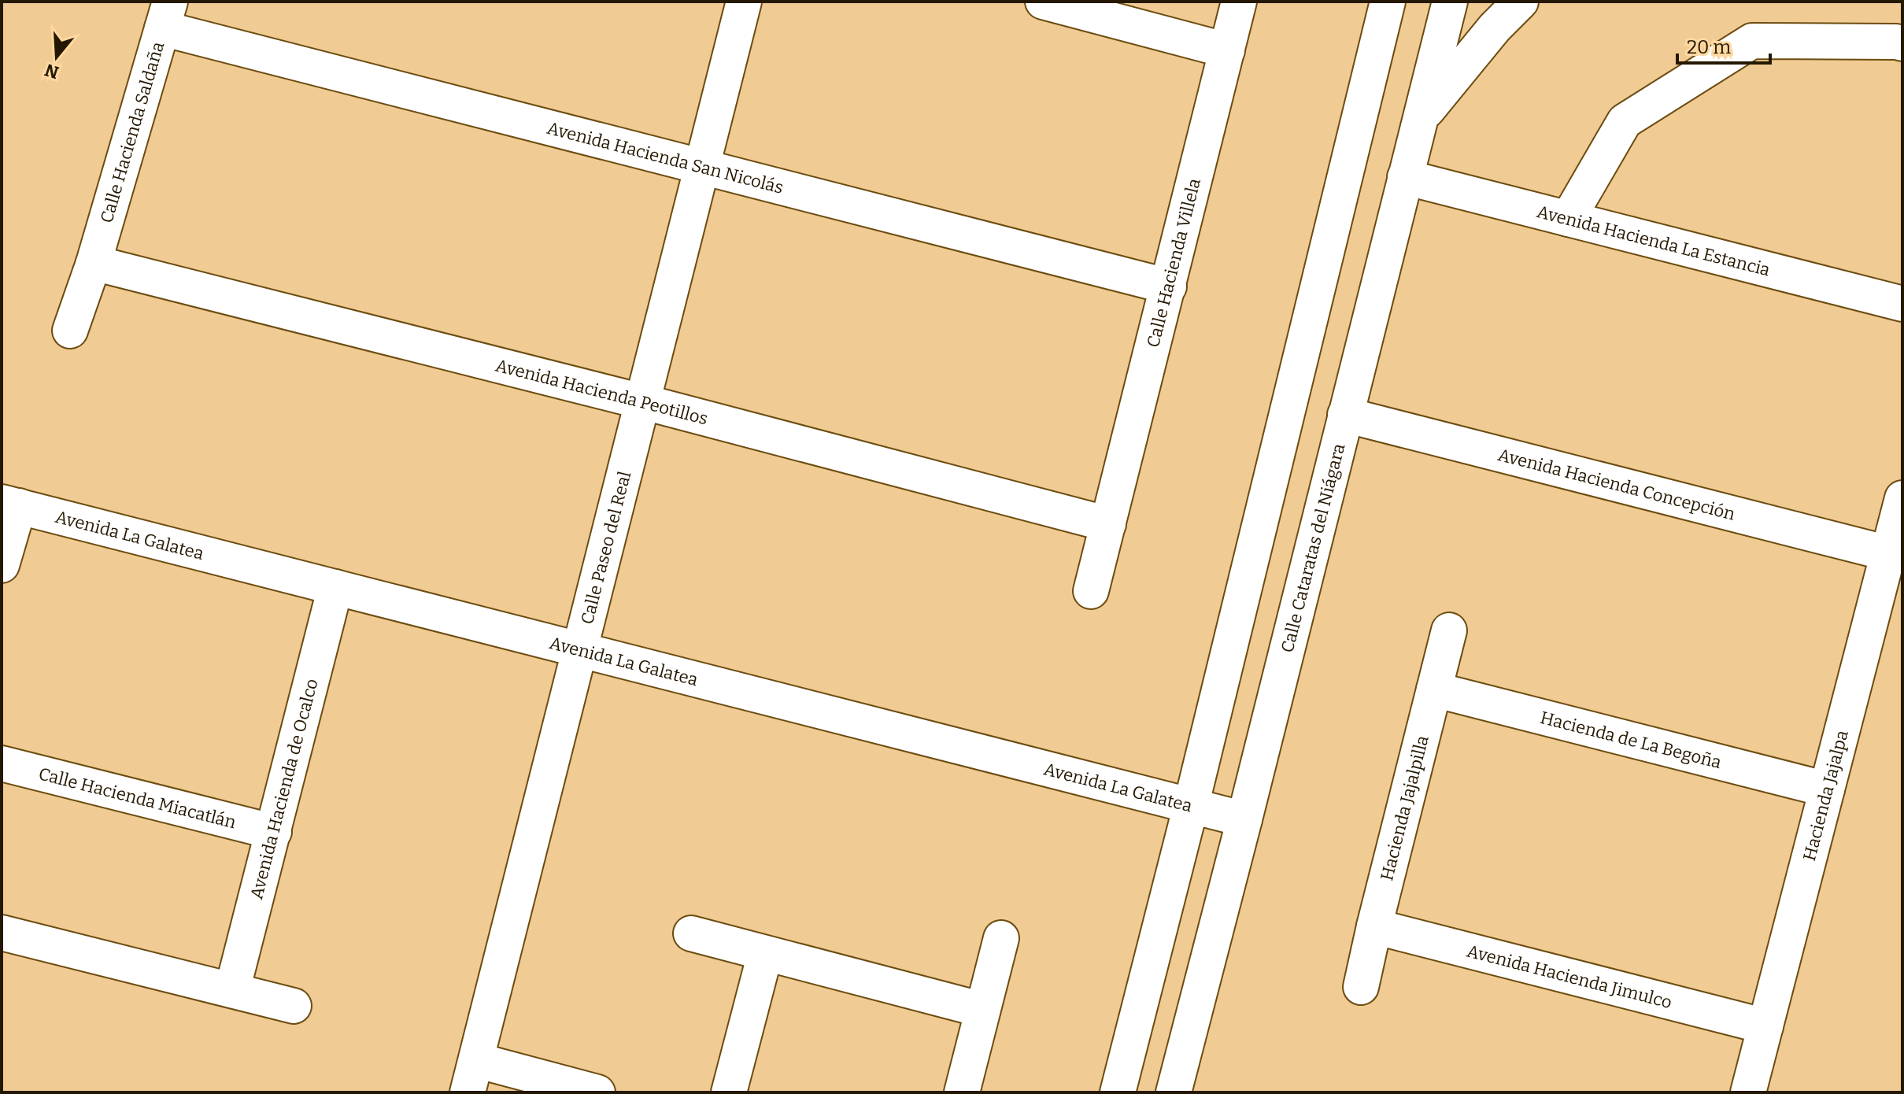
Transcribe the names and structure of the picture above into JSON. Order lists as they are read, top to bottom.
{
  "streets": {
    "street": [
      "Calle Hacienda Saldaña",
      "Avenida Hacienda San Nicolás",
      "Avenida Hacienda La Estancia",
      "Calle Hacienda Villela",
      "Avenida Hacienda Peotillos",
      "Avenida Hacienda Concepción",
      "Avenida La Galatea",
      "Calle Paseo del Real",
      "Calle Cataratas del Niágara",
      "Hacienda de La Begoña",
      "Avenida Hacienda de Ocalco",
      "Hacienda Jajalpa",
      "Calle Hacienda Miacatlán",
      "Hacienda Jajalpilla",
      "Avenida Hacienda Jimulco"
    ]
  },
  "crossings": [
    ["Calle Hacienda Saldaña", "Avenida Hacienda San Nicolás"],
    ["Calle Hacienda Saldaña", "Avenida Hacienda Peotillos"],
    ["Avenida Hacienda San Nicolás", "Calle Hacienda Villela"],
    ["Avenida Hacienda San Nicolás", "Calle Paseo del Real"],
    ["Avenida Hacienda La Estancia", "Calle Cataratas del Niágara"],
    ["Calle Hacienda Villela", "Avenida Hacienda Peotillos"],
    ["Avenida Hacienda Peotillos", "Calle Paseo del Real"],
    ["Avenida Hacienda Concepción", "Calle Cataratas del Niágara"],
    ["Avenida Hacienda Concepción", "Hacienda Jajalpa"],
    ["Avenida La Galatea", "Calle Paseo del Real"],
    ["Avenida La Galatea", "Calle Cataratas del Niágara"],
    ["Avenida La Galatea", "Avenida Hacienda de Ocalco"],
    ["Hacienda de La Begoña", "Hacienda Jajalpa"],
    ["Hacienda de La Begoña", "Hacienda Jajalpilla"],
    ["Avenida Hacienda de Ocalco", "Calle Hacienda Miacatlán"],
    ["Hacienda Jajalpa", "Avenida Hacienda Jimulco"],
    ["Hacienda Jajalpilla", "Avenida Hacienda Jimulco"]
  ],
  "scale_bar": "20 m",
  "north": "bottom"
}
